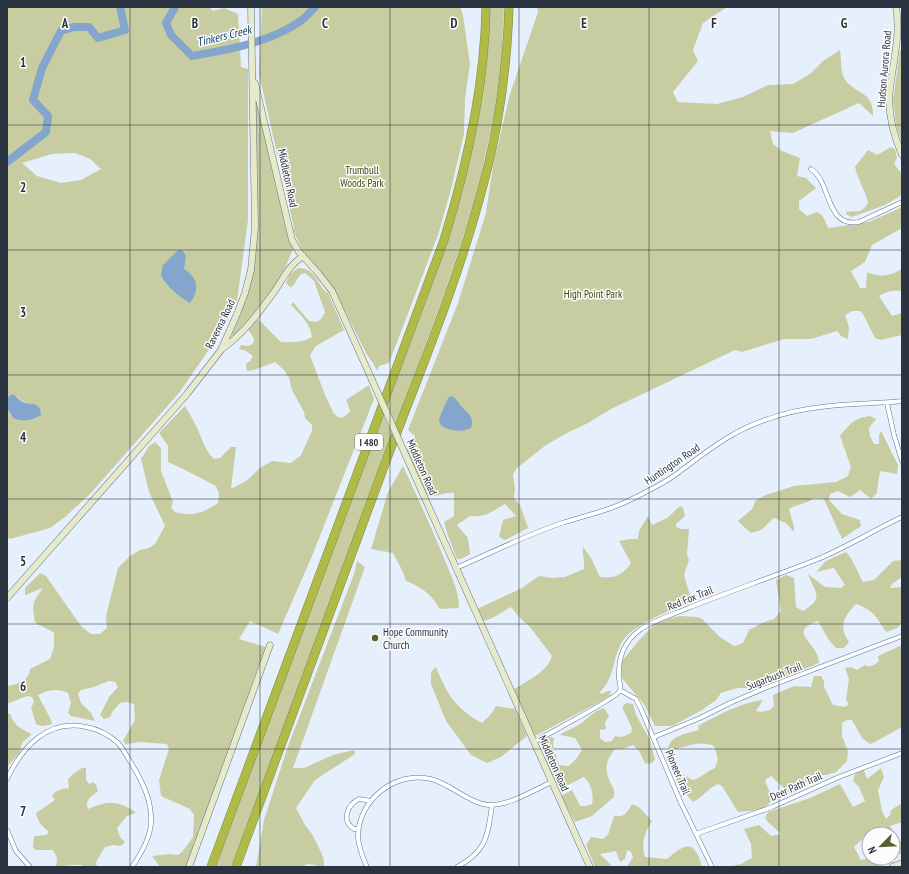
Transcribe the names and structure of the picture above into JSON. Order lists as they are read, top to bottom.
{
  "streets": {
    "highway": ["I 480"],
    "street": [
      "Hudson Aurora Road",
      "Middleton Road",
      "Ravenna Road",
      "Huntington Road",
      "Red Fox Trail",
      "Sugarbush Trail",
      "Pioneer Trail",
      "Deer Path Trail"
    ]
  },
  "crossings": [
    ["Middleton Road", "Ravenna Road"],
    ["Middleton Road", "Huntington Road"],
    ["Red Fox Trail", "Pioneer Trail"],
    ["Sugarbush Trail", "Pioneer Trail"],
    ["Pioneer Trail", "Deer Path Trail"]
  ],
  "water": ["Tinkers Creek"],
  "parks": ["Trumbull Woods Park", "High Point Park"],
  "places": ["Hope Community Church"],
  "north": "bottom left",
  "grid": {
    "columns": [
      "A",
      "B",
      "C",
      "D",
      "E",
      "F",
      "G"
    ],
    "rows": [
      "1",
      "2",
      "3",
      "4",
      "5",
      "6",
      "7"
    ]
  }
}
